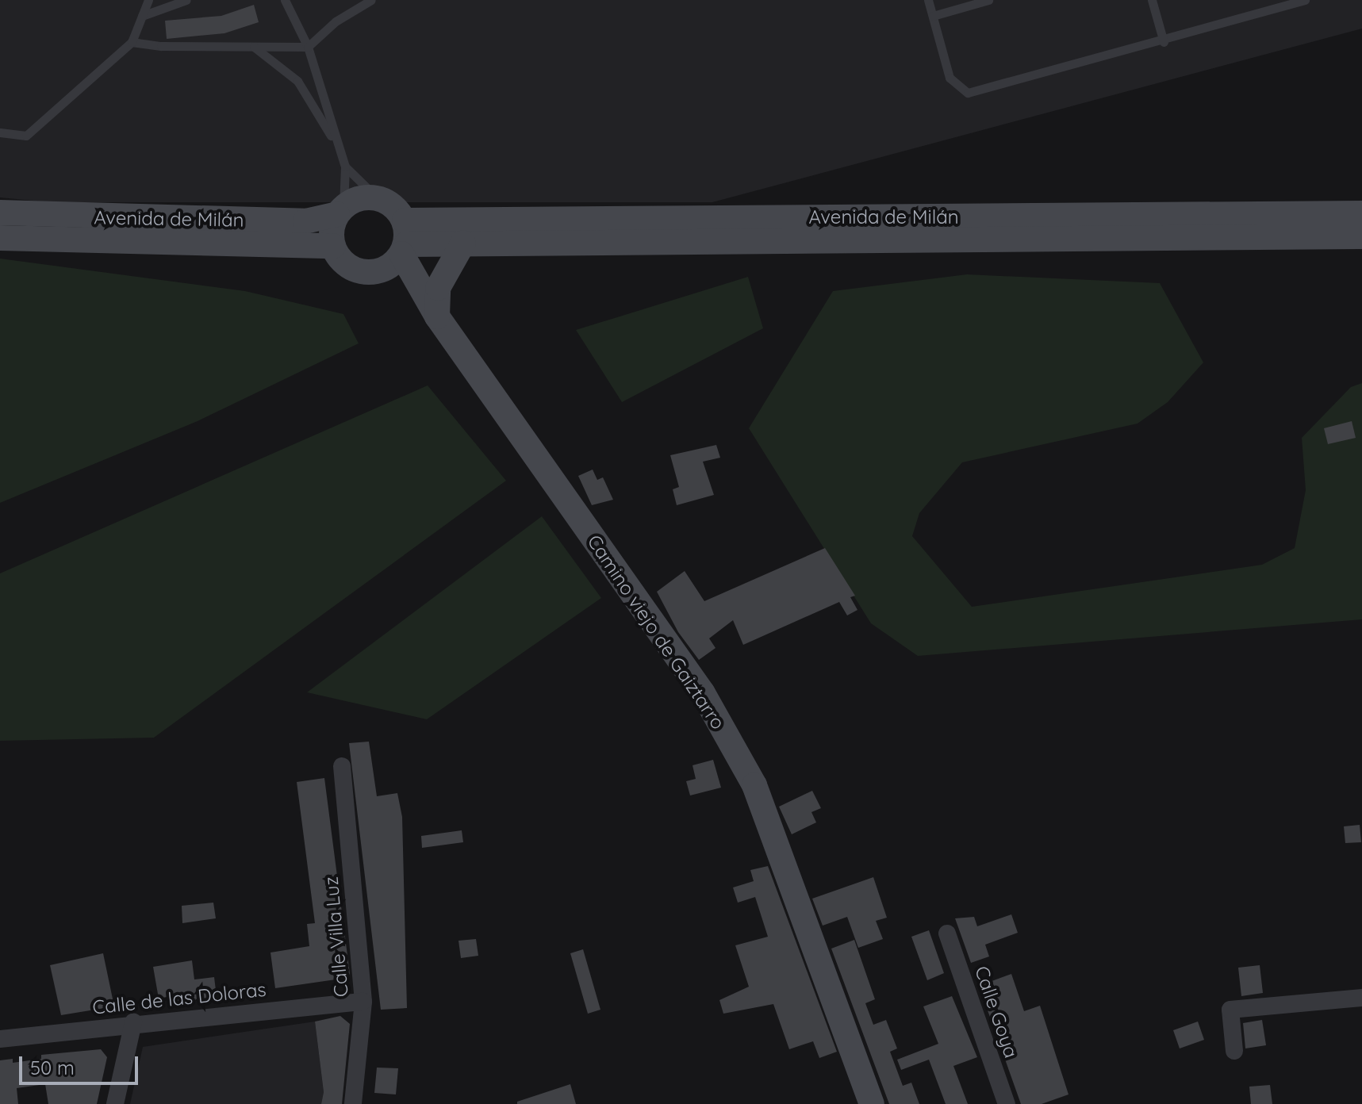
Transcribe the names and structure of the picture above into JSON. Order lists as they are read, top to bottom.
{
  "streets": {
    "street": [
      "Avenida de Milán",
      "Camino viejo de Gaiztarro",
      "Calle Villa Luz",
      "Calle de las Doloras",
      "Calle Goya"
    ]
  },
  "crossings": [
    ["Avenida de Milán", "Camino viejo de Gaiztarro"],
    ["Calle Villa Luz", "Calle de las Doloras"]
  ],
  "scale_bar": "50 m"
}
